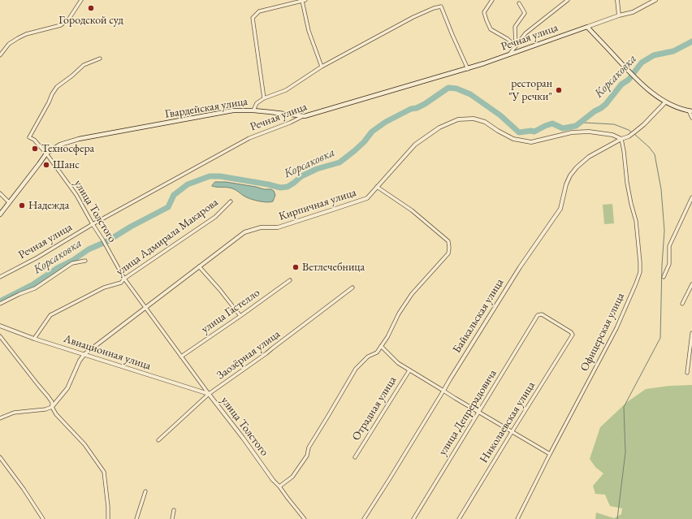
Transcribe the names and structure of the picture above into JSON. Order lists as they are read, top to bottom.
{
  "streets": {
    "main road": ["Речная улица", "Гвардейская улица"],
    "street": [
      "Кирпичная улица",
      "улица Толстого",
      "улица Адмирала Макарова",
      "улица Гастелло",
      "Байкальская улица",
      "Офицерская улица",
      "Авиационная улица",
      "Заозёрная улица",
      "Отрадная улица",
      "улица Депрерадовича",
      "Николаевская улица"
    ]
  },
  "crossings": [
    ["Речная улица", "Гвардейская улица"],
    ["Речная улица", "улица Толстого"],
    ["Гвардейская улица", "улица Толстого"],
    ["Кирпичная улица", "улица Толстого"],
    ["Кирпичная улица", "Байкальская улица"],
    ["Кирпичная улица", "Офицерская улица"],
    ["Кирпичная улица", "Авиационная улица"],
    ["улица Толстого", "улица Адмирала Макарова"],
    ["улица Толстого", "улица Гастелло"],
    ["улица Толстого", "Авиационная улица"],
    ["улица Толстого", "Заозёрная улица"],
    ["улица Адмирала Макарова", "Авиационная улица"],
    ["Байкальская улица", "Офицерская улица"],
    ["Авиационная улица", "Заозёрная улица"],
    ["улица Депрерадовича", "Николаевская улица"]
  ],
  "water": ["Корсаковка"],
  "places": [
    "Городской суд",
    "ресторан \"У речки\"",
    "Техносфера",
    "Шанс",
    "Надежда",
    "Ветлечебница"
  ]
}
